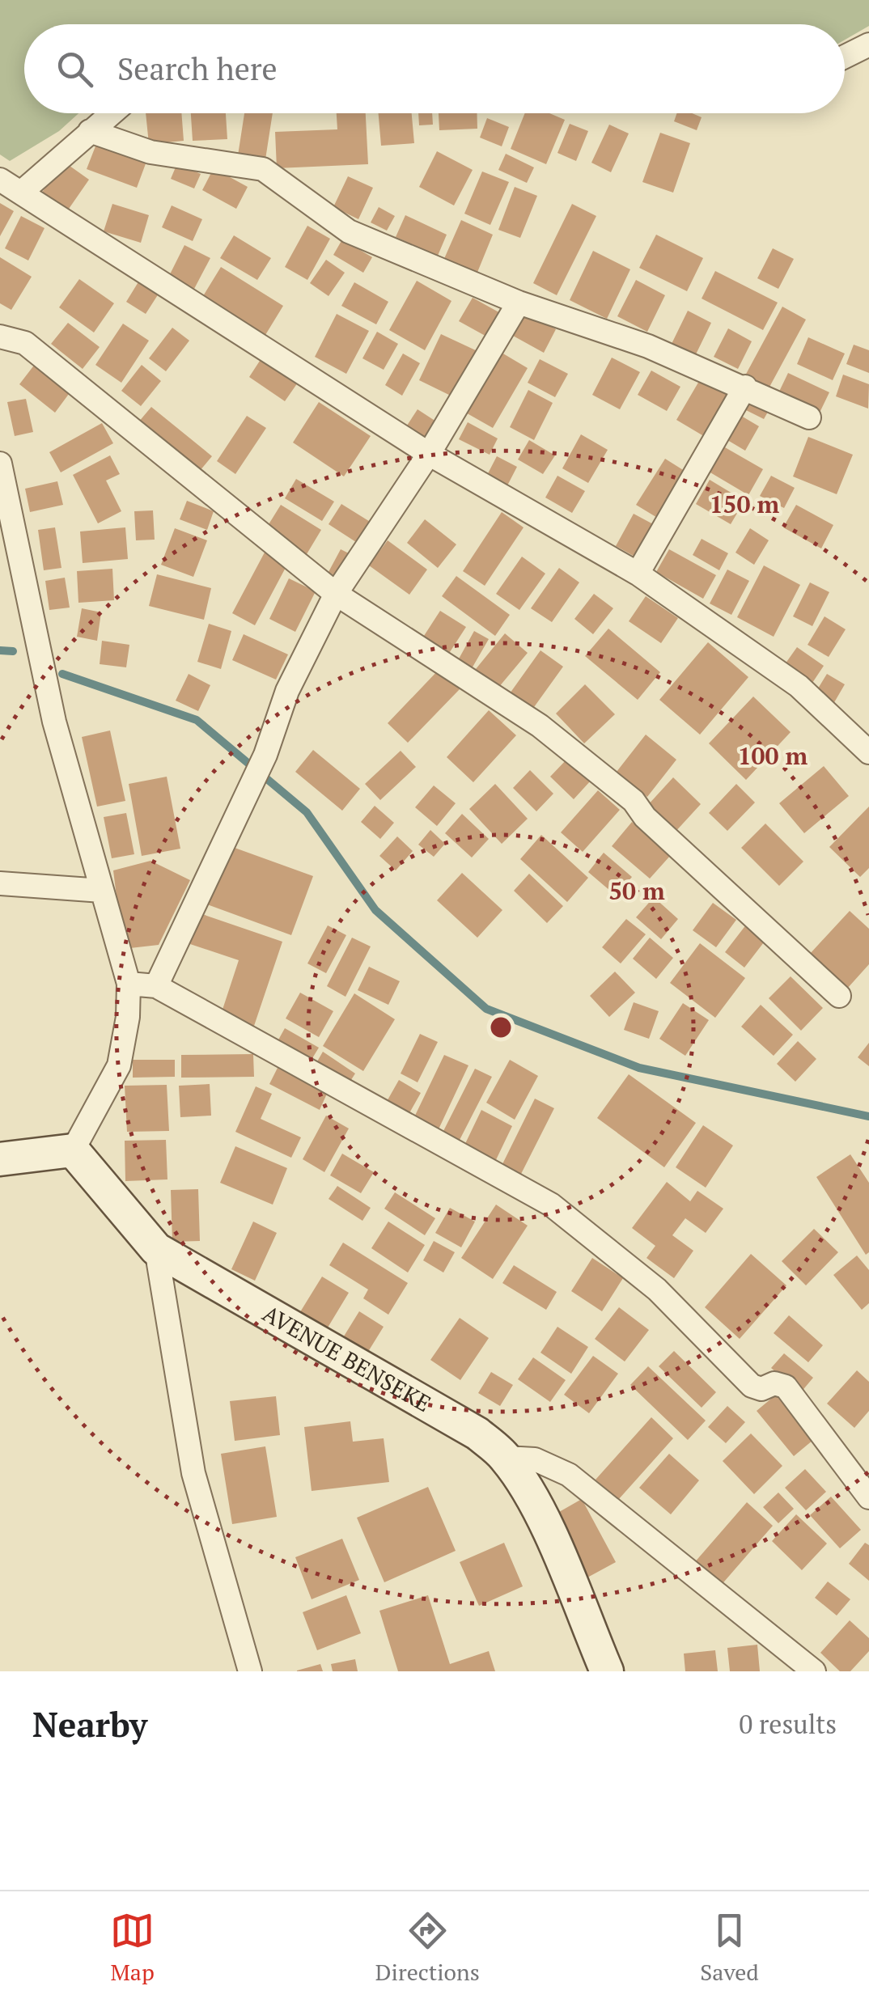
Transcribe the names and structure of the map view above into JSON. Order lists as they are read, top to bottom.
{
  "streets": {
    "street": ["AVENUE BENSEKE"]
  },
  "page": {
    "search": "Search here",
    "heading": ["Nearby", "0 results"],
    "nav": ["Map", "Directions", "Saved"]
  },
  "rings": ["150 m", "100 m", "50 m"]
}
